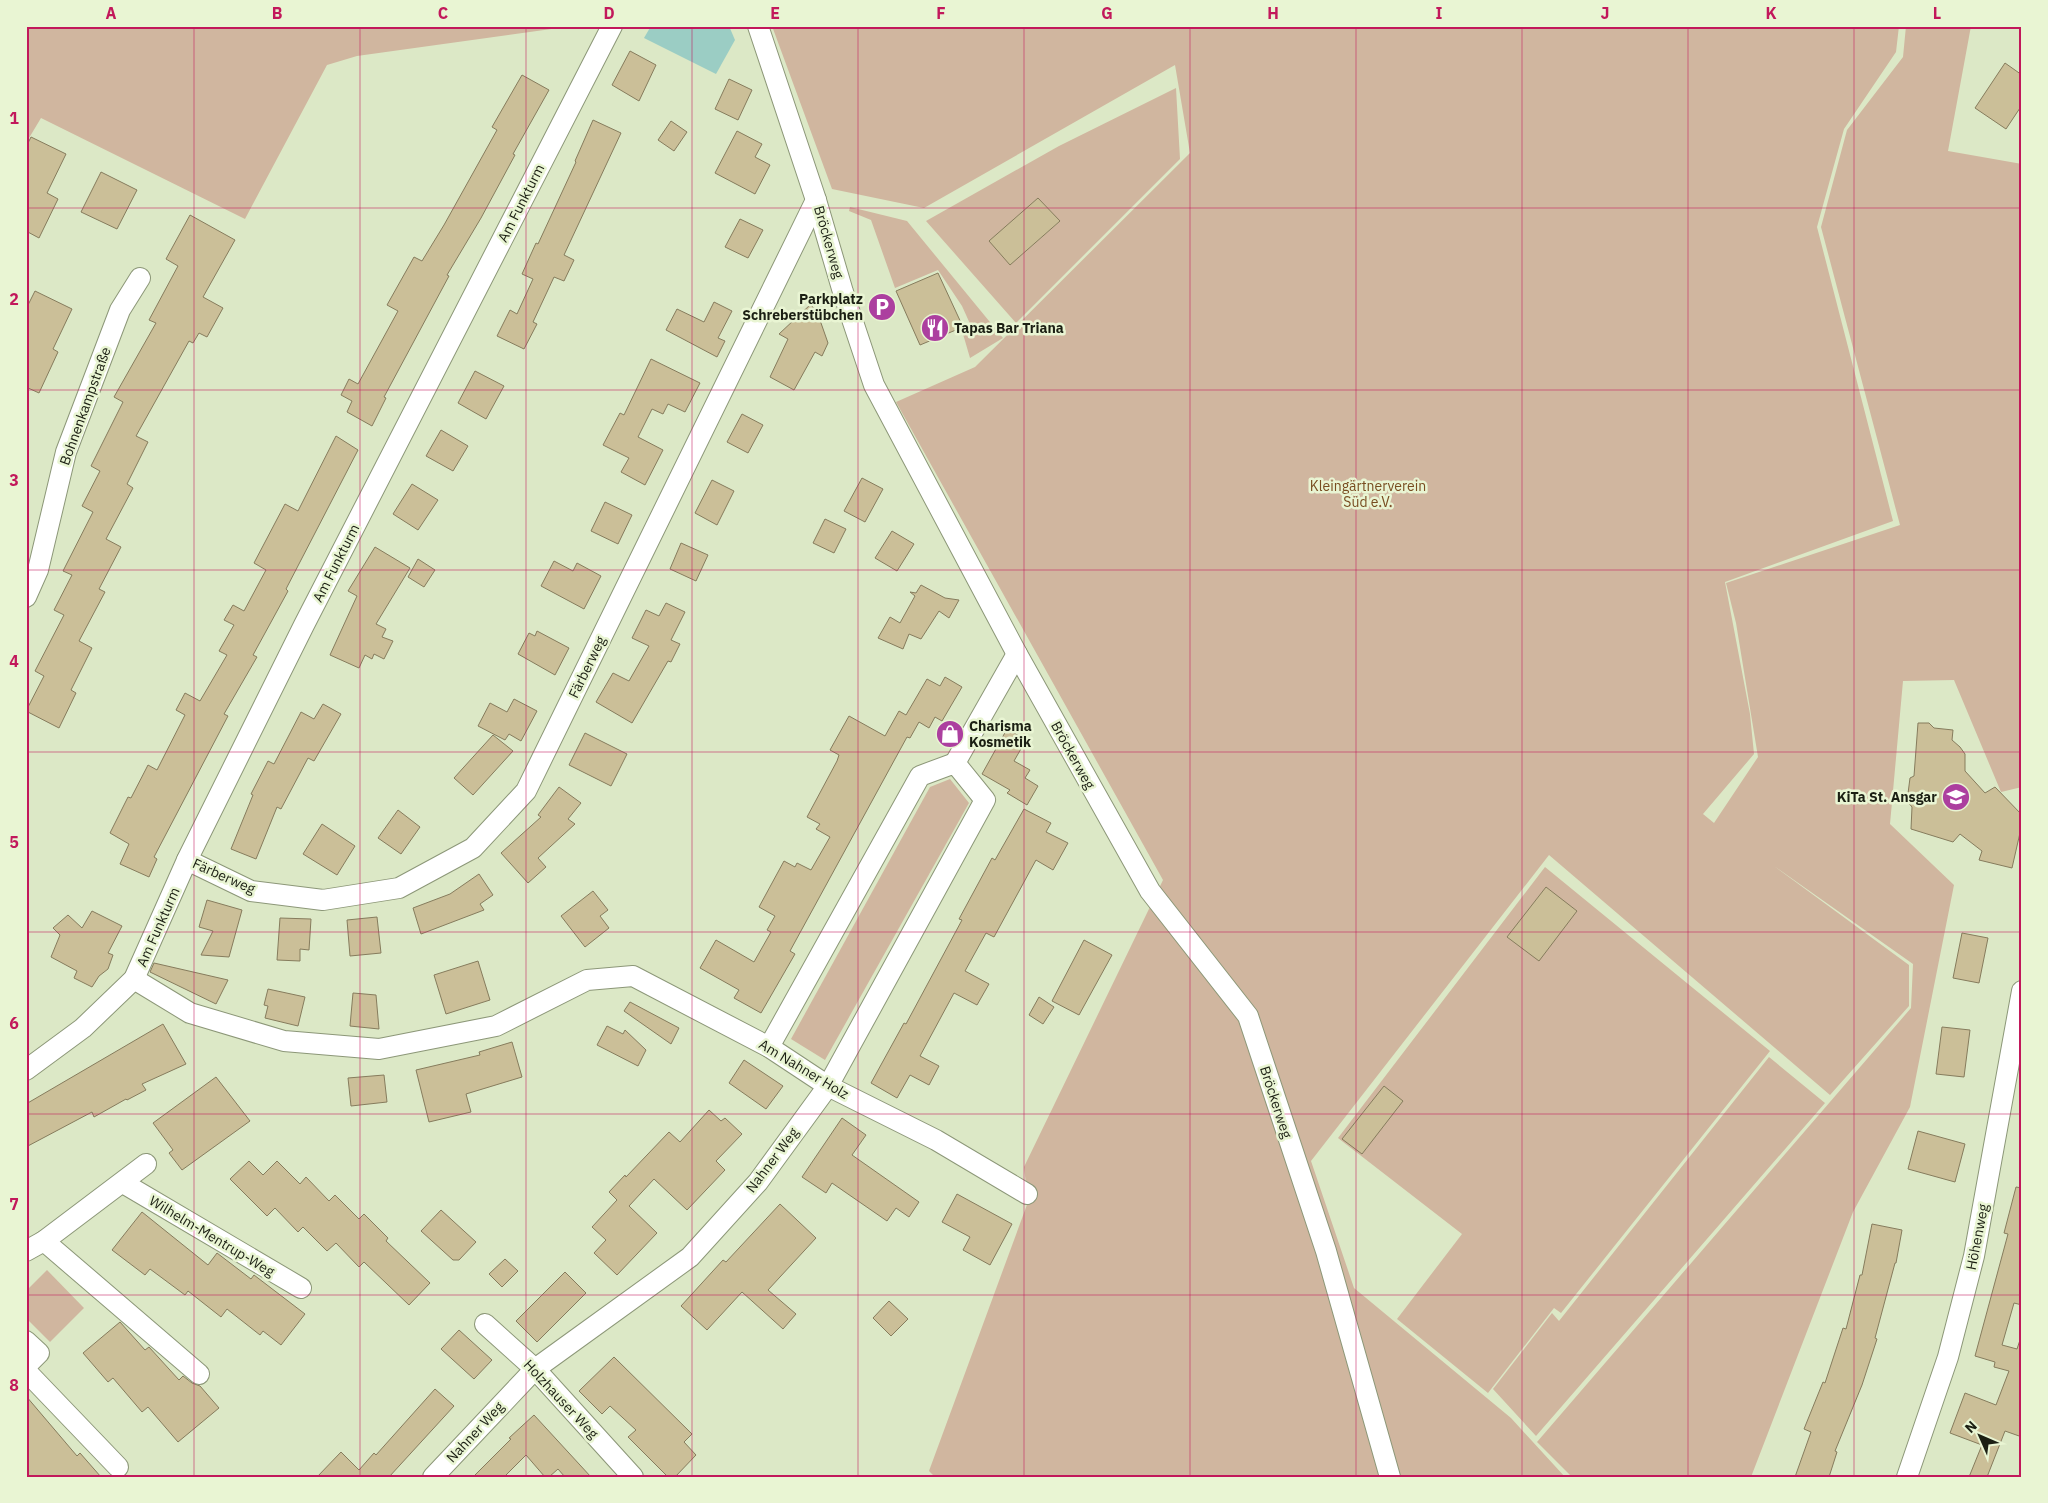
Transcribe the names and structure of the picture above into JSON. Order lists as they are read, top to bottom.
{
  "streets": {
    "street": [
      "Am Funkturm",
      "Bröckerweg",
      "Bohnenkampstraße",
      "Färberweg",
      "Am Nahner Holz",
      "Nahner Weg",
      "Wilhelm-Mentrup-Weg",
      "Höhenweg",
      "Holzhauser Weg"
    ]
  },
  "crossings": [
    ["Am Funkturm", "Färberweg"],
    ["Am Funkturm", "Am Nahner Holz"],
    ["Bröckerweg", "Färberweg"],
    ["Am Nahner Holz", "Nahner Weg"],
    ["Nahner Weg", "Holzhauser Weg"]
  ],
  "parks": ["Kleingärtnerverein Süd e.V."],
  "places": {
    "parking": ["Parkplatz Schreberstübchen"],
    "restaurant": ["Tapas Bar Triana"],
    "shop": ["Charisma Kosmetik"],
    "school or university": ["KiTa St. Ansgar"]
  },
  "north": "top left",
  "grid": {
    "columns": [
      "A",
      "B",
      "C",
      "D",
      "E",
      "F",
      "G",
      "H",
      "I",
      "J",
      "K",
      "L"
    ],
    "rows": [
      "1",
      "2",
      "3",
      "4",
      "5",
      "6",
      "7",
      "8"
    ]
  }
}
